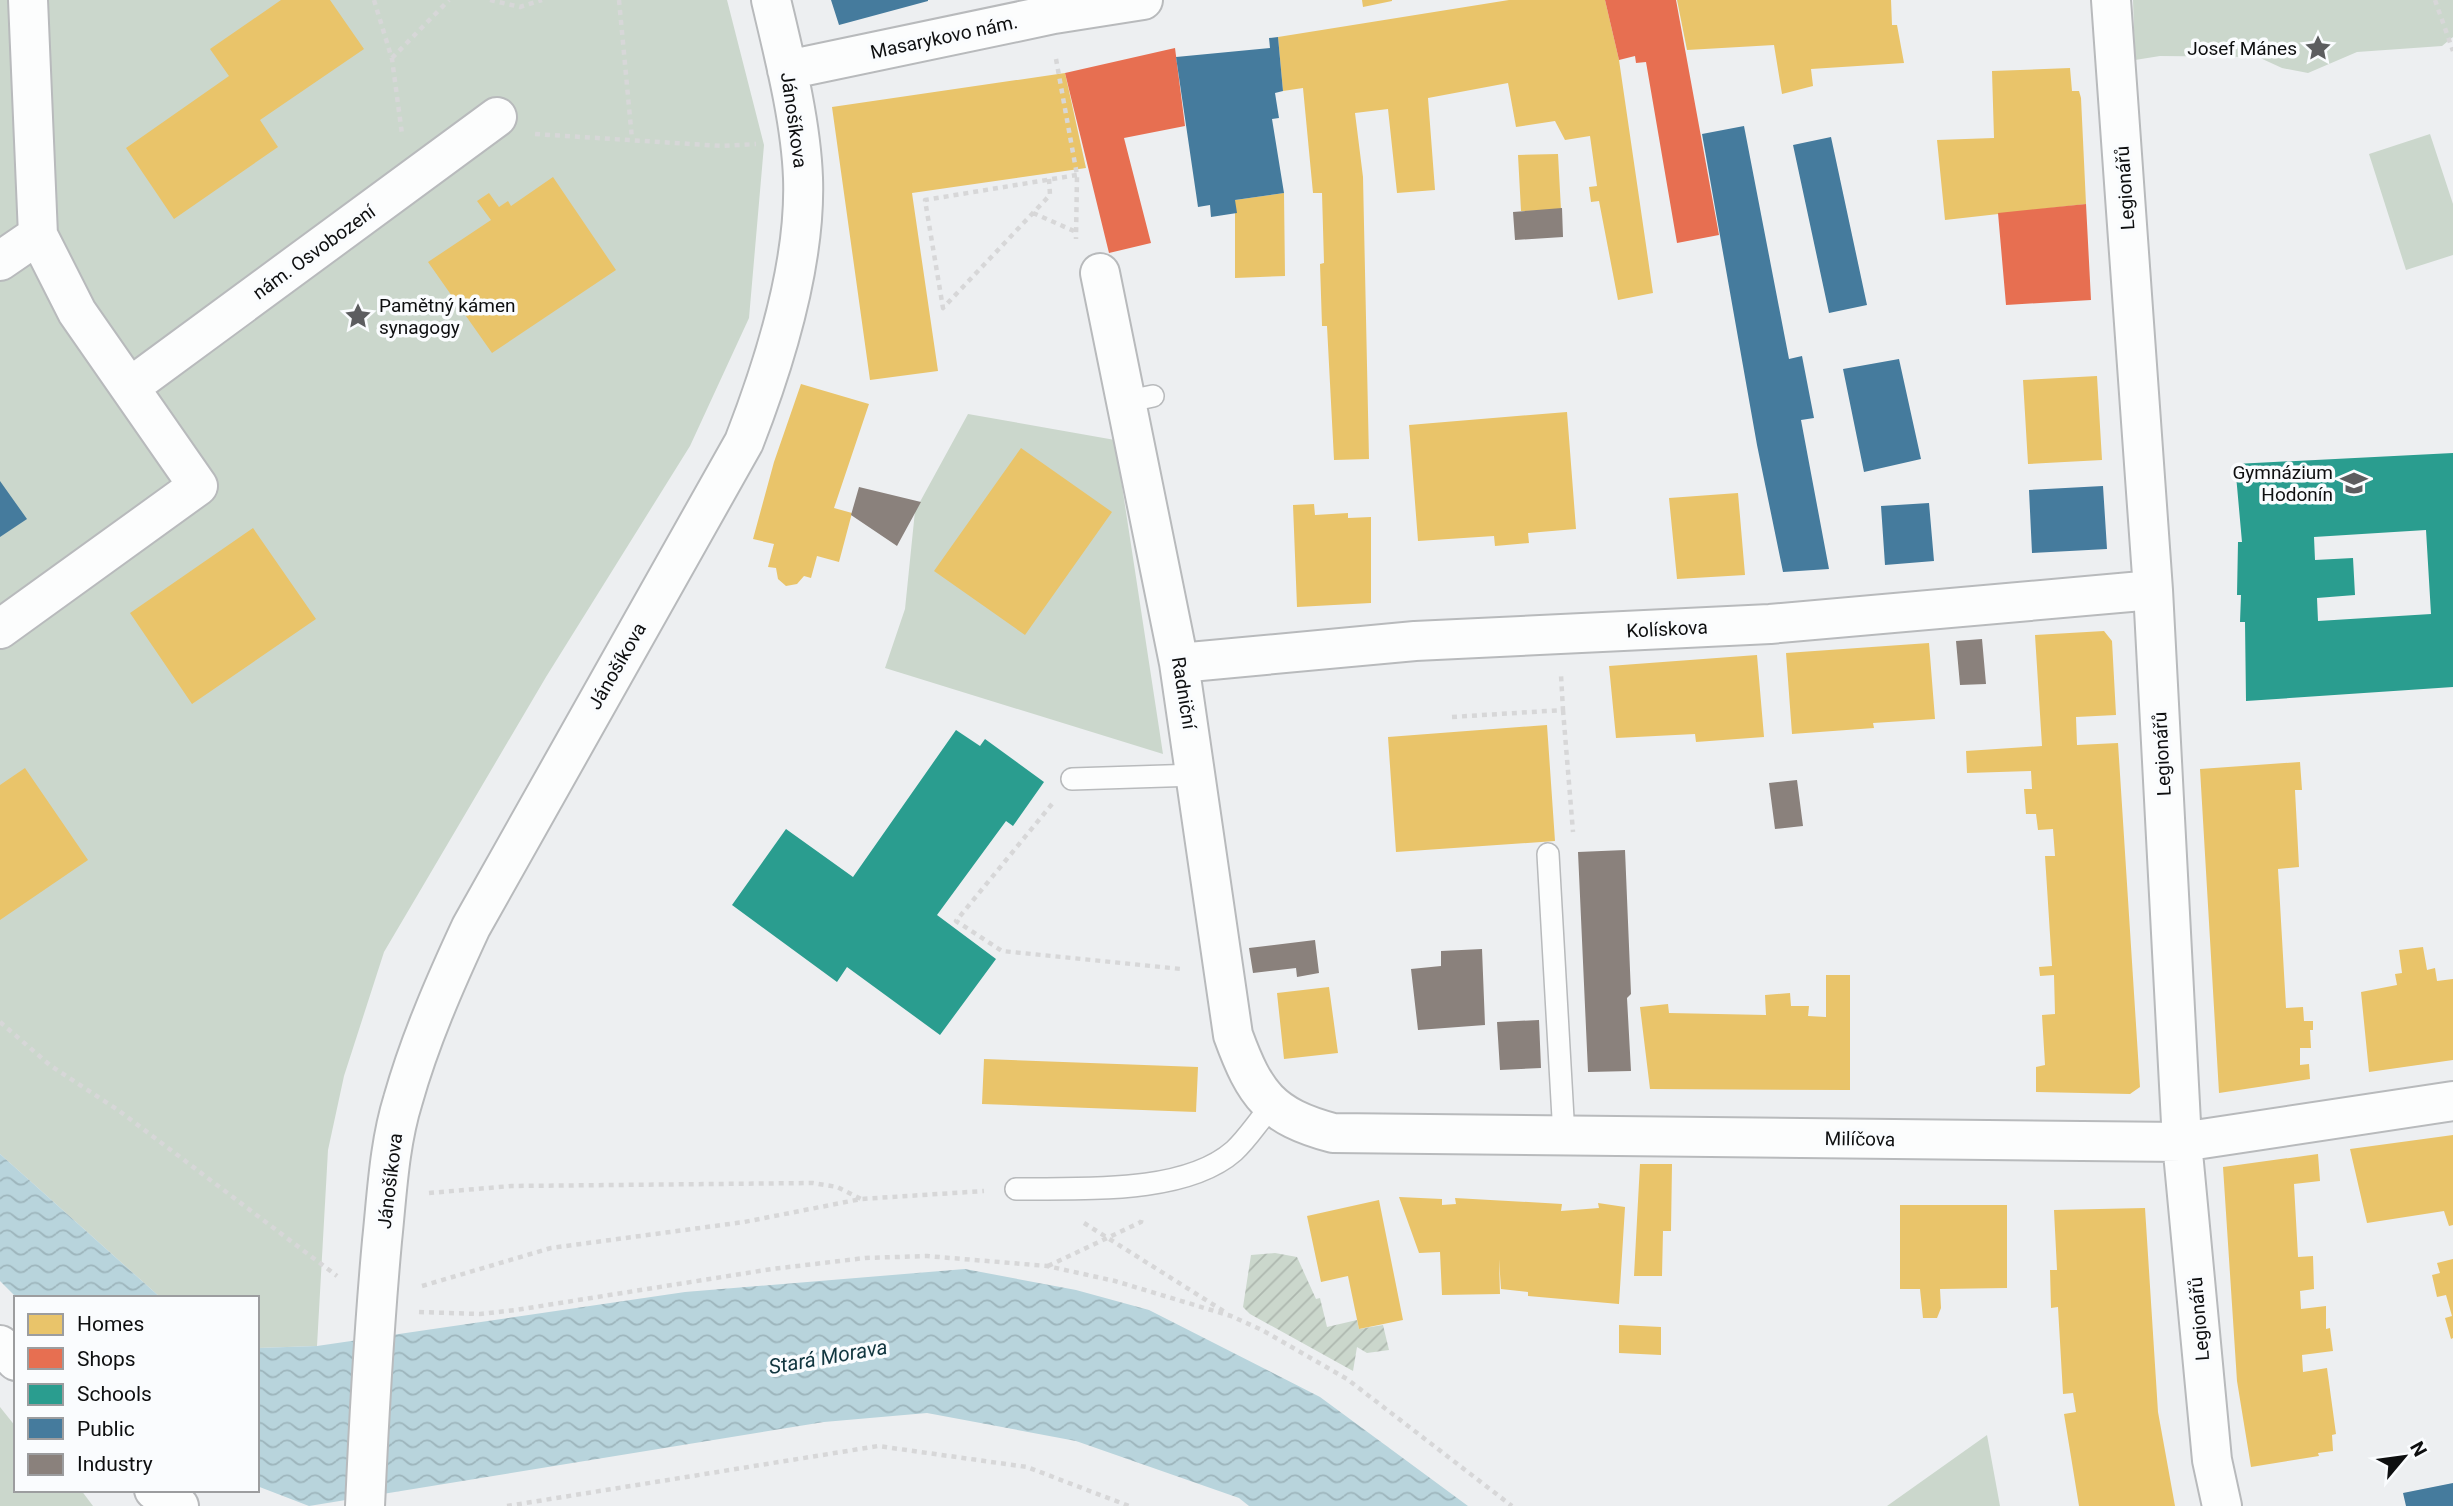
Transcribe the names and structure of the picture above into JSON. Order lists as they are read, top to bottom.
{
  "streets": {
    "street": [
      "Masarykovo nám.",
      "Jánošíkova",
      "Legionářů",
      "nám. Osvobození",
      "Kolískova",
      "Radniční",
      "Milíčova"
    ]
  },
  "crossings": [
    ["Masarykovo nám.", "Jánošíkova"],
    ["Legionářů", "Kolískova"],
    ["Legionářů", "Milíčova"],
    ["Kolískova", "Radniční"],
    ["Radniční", "Milíčova"]
  ],
  "water": ["Stará Morava"],
  "places": {
    "place": ["Josef Mánes", "Pamětný kámen synagogy"],
    "school or university": ["Gymnázium Hodonín"]
  },
  "legend": [
    "Homes",
    "Shops",
    "Schools",
    "Public",
    "Industry"
  ],
  "north": "top right"
}
